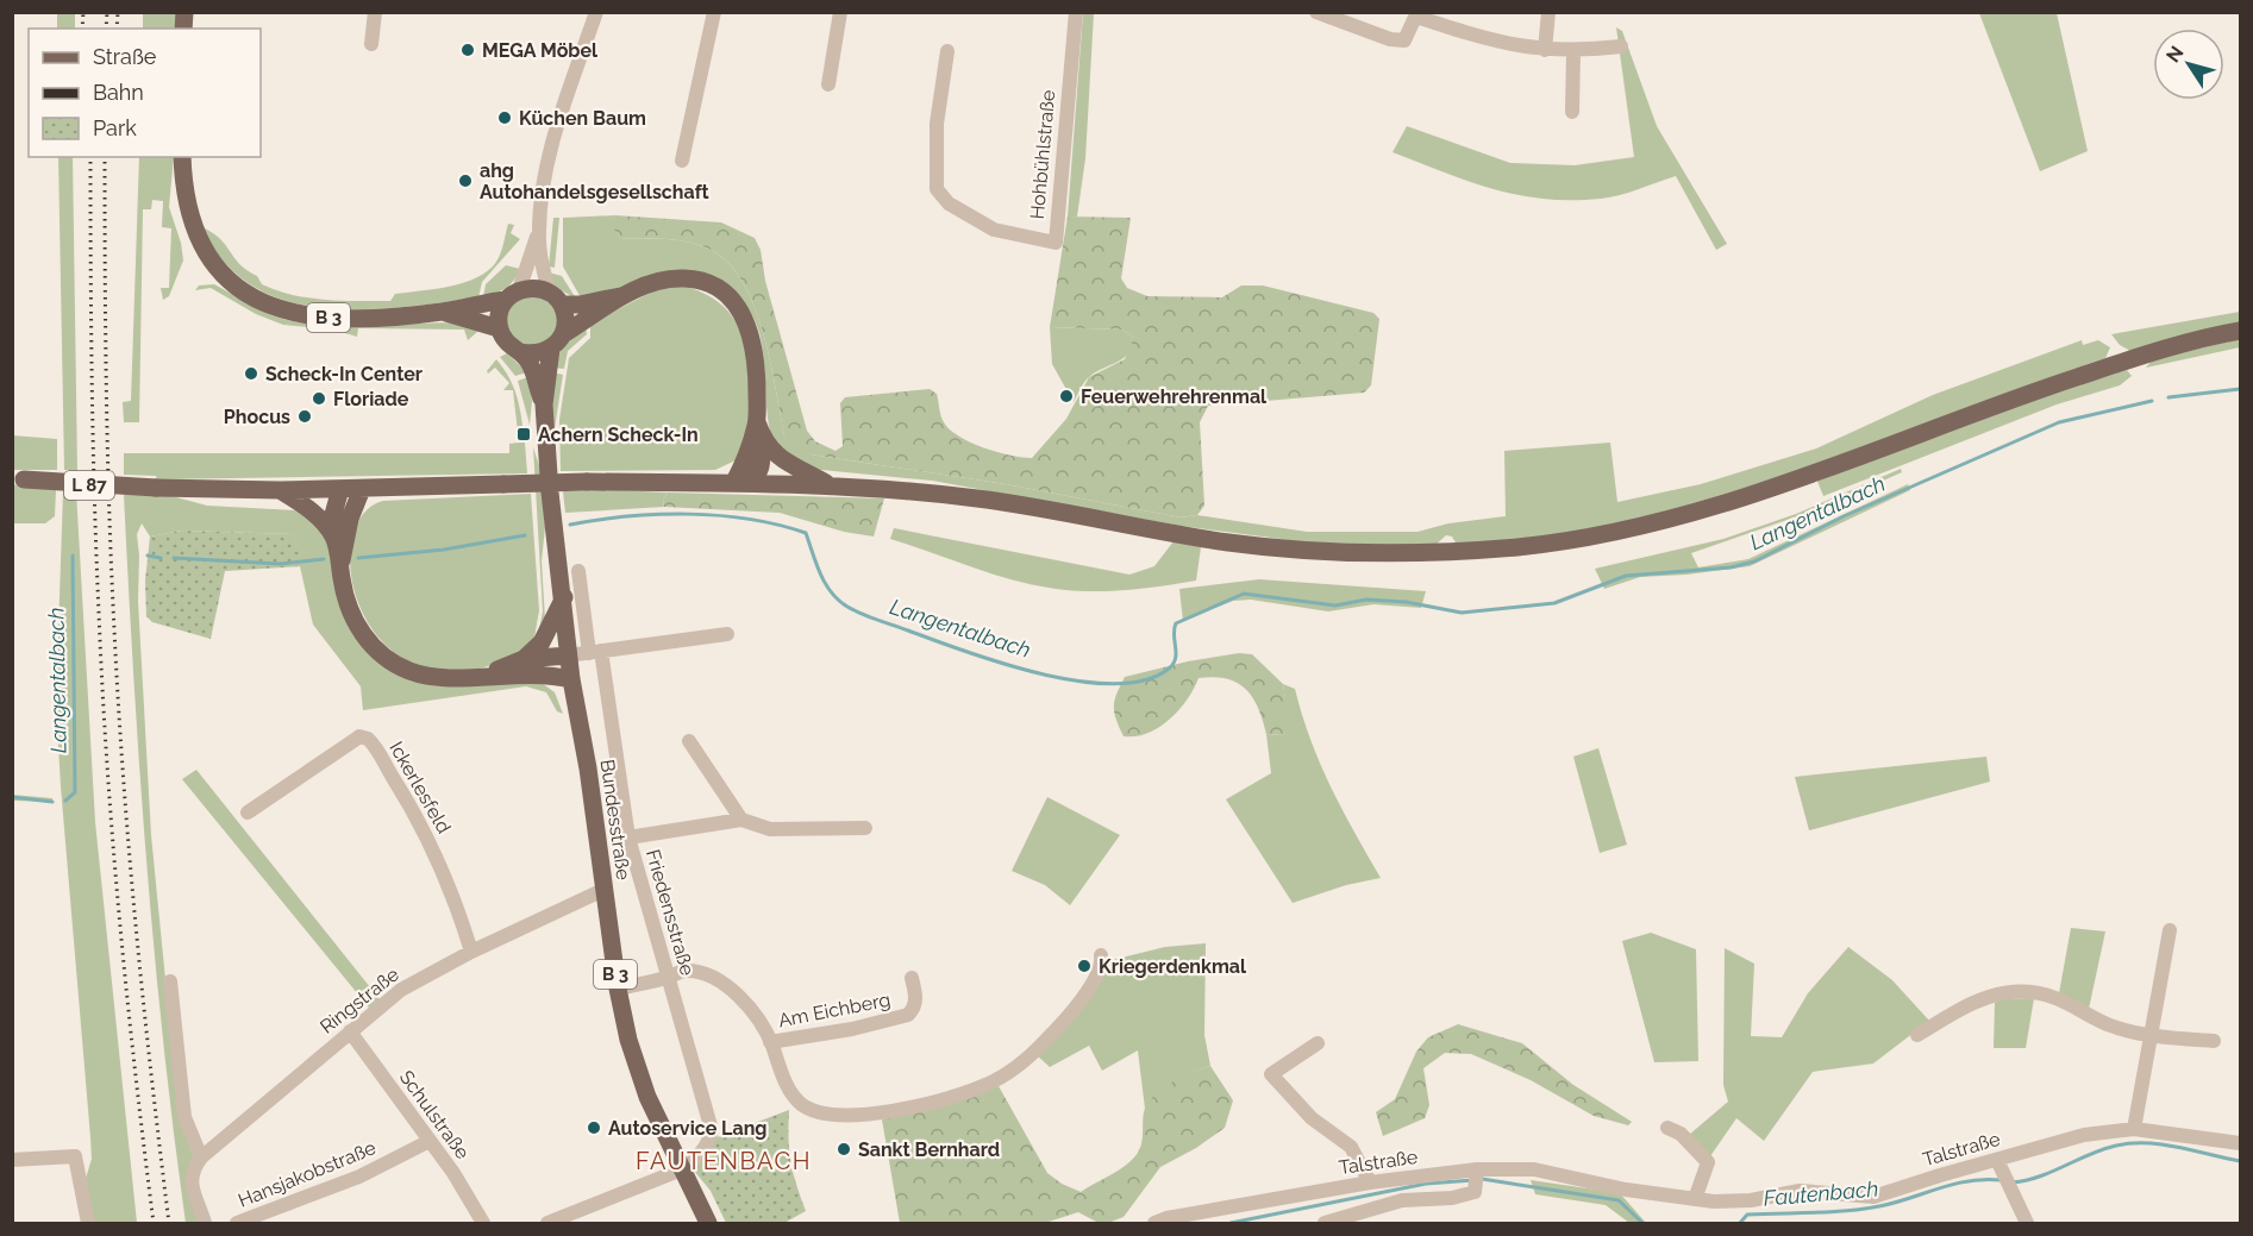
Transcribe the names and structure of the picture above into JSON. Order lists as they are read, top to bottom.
{
  "streets": {
    "main road": ["B 3", "L 87", "Bundesstraße"],
    "street": [
      "Hohbühlstraße",
      "Ickerlesfeld",
      "Friedensstraße",
      "Ringstraße",
      "Am Eichberg",
      "Schulstraße",
      "Talstraße",
      "Hansjakobstraße"
    ]
  },
  "crossings": [
    ["B 3", "Bundesstraße"],
    ["Ickerlesfeld", "Ringstraße"],
    ["Bundesstraße", "Friedensstraße"],
    ["Bundesstraße", "Ringstraße"],
    ["Bundesstraße", "Am Eichberg"],
    ["Friedensstraße", "Am Eichberg"],
    ["Ringstraße", "Schulstraße"],
    ["Schulstraße", "Hansjakobstraße"]
  ],
  "districts": ["FAUTENBACH"],
  "water": ["Langentalbach", "Fautenbach"],
  "places": {
    "other": [
      "MEGA Möbel",
      "Küchen Baum",
      "ahg Autohandelsgesellschaft",
      "Scheck-In Center",
      "Feuerwehrehrenmal",
      "Floriade",
      "Phocus",
      "Kriegerdenkmal",
      "Autoservice Lang",
      "Sankt Bernhard"
    ],
    "transit": ["Achern Scheck-In"]
  },
  "legend": ["Straße", "Bahn", "Park"],
  "north": "top left"
}
